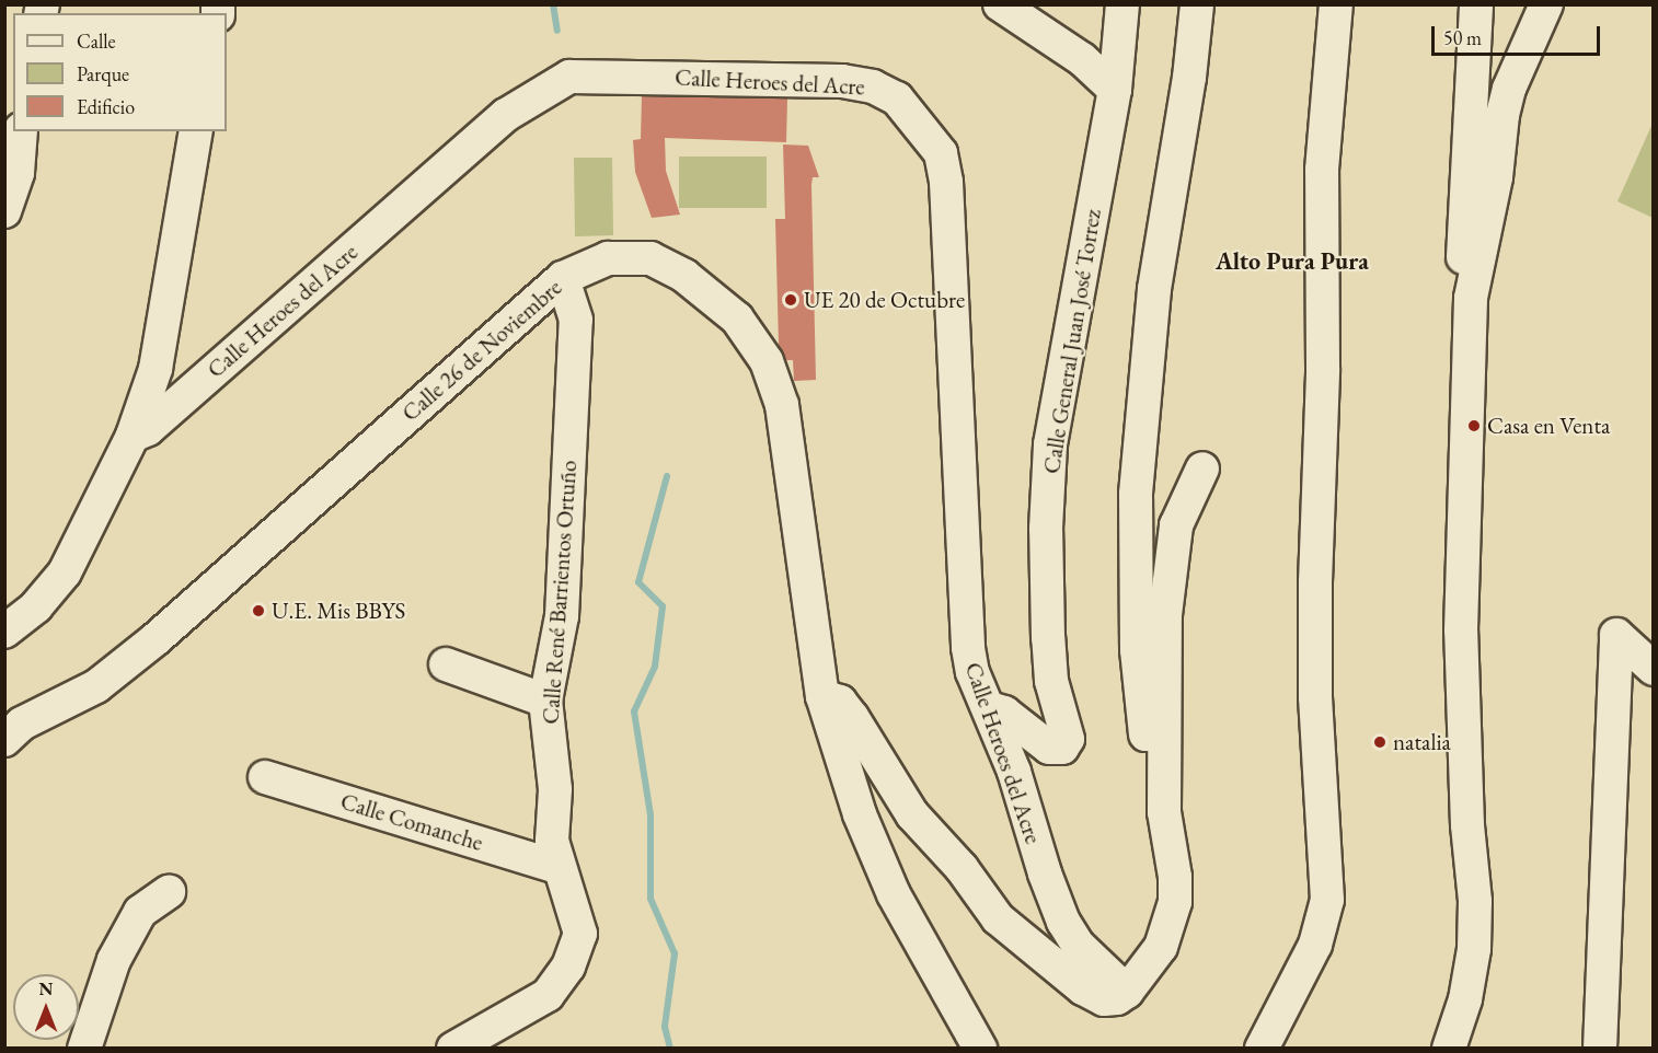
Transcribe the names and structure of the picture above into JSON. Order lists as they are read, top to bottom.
{
  "streets": {
    "street": [
      "Calle Heroes del Acre",
      "Calle General Juan José Torrez",
      "Calle 26 de Noviembre",
      "Calle René Barrientos Ortuño",
      "Calle Comanche"
    ]
  },
  "crossings": [
    ["Calle Heroes del Acre", "Calle General Juan José Torrez"],
    ["Calle 26 de Noviembre", "Calle René Barrientos Ortuño"],
    ["Calle René Barrientos Ortuño", "Calle Comanche"]
  ],
  "districts": ["Alto Pura Pura"],
  "places": [
    "UE 20 de Octubre",
    "Casa en Venta",
    "U.E. Mis BBYS",
    "natalia"
  ],
  "legend": ["Calle", "Parque", "Edificio"],
  "scale_bar": "50 m",
  "north": "top"
}
